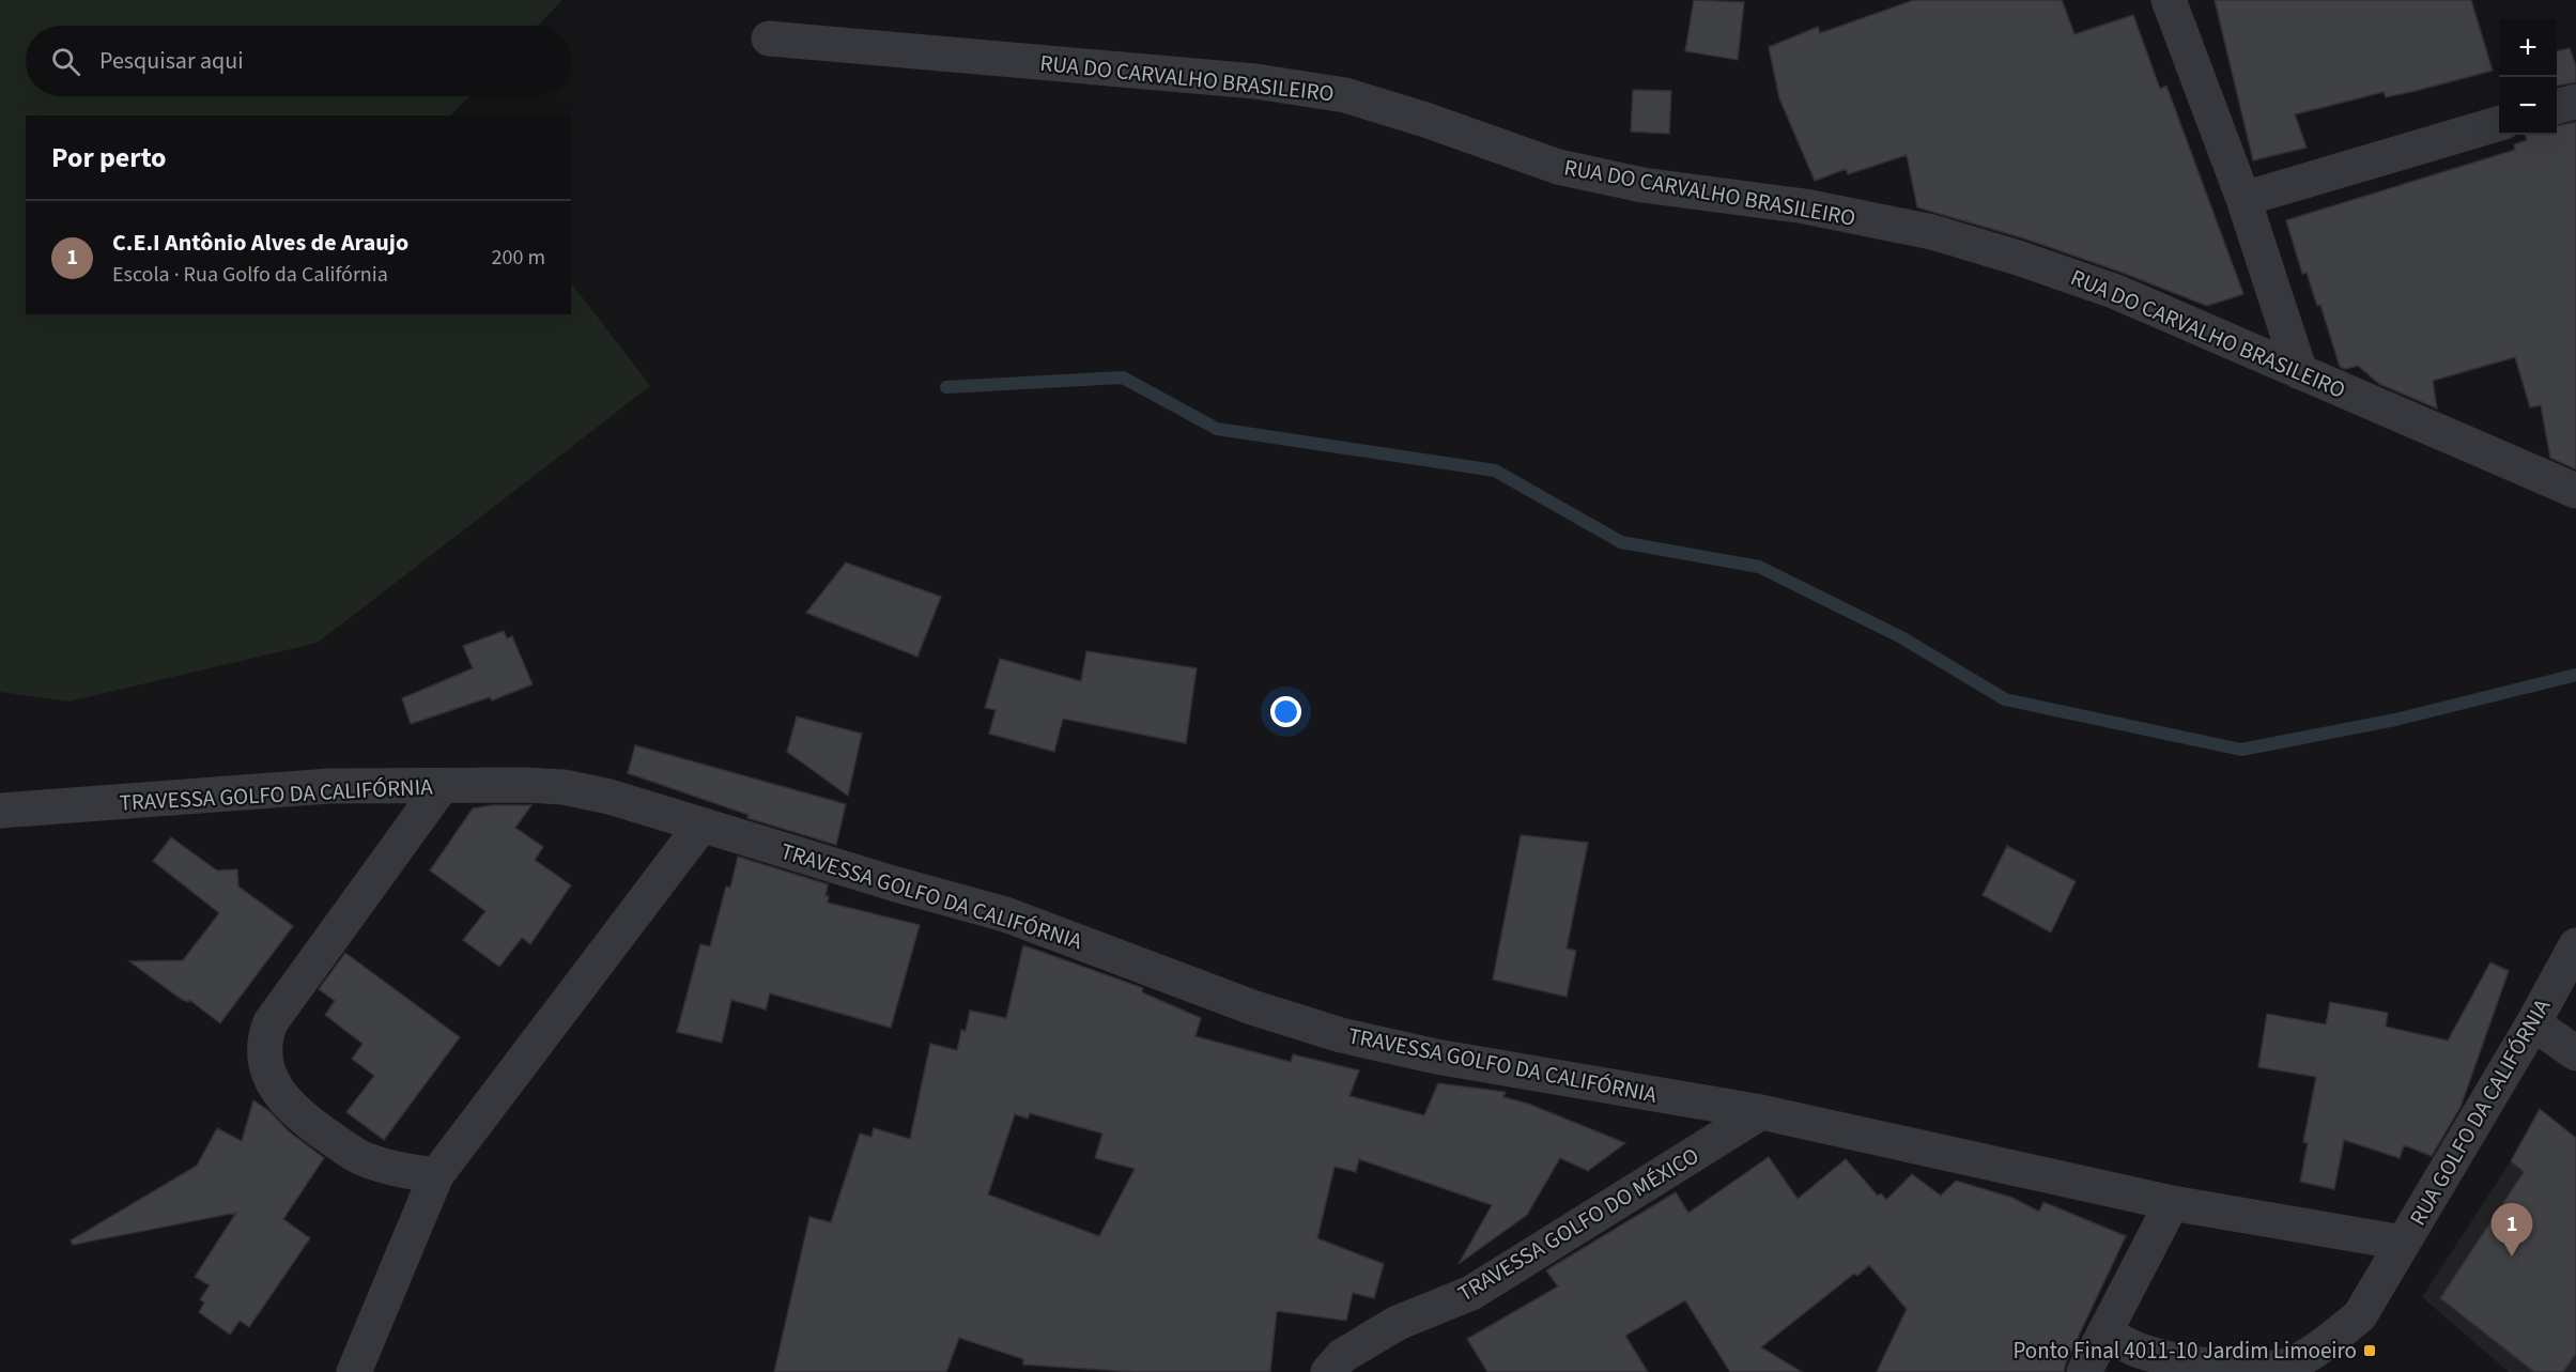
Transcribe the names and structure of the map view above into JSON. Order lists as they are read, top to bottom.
{
  "streets": {
    "street": [
      "RUA DO CARVALHO BRASILEIRO",
      "TRAVESSA GOLFO DA CALIFÓRNIA",
      "RUA GOLFO DA CALIFÓRNIA",
      "TRAVESSA GOLFO DO MÉXICO"
    ]
  },
  "crossings": [
    ["TRAVESSA GOLFO DA CALIFÓRNIA", "RUA GOLFO DA CALIFÓRNIA"],
    ["TRAVESSA GOLFO DA CALIFÓRNIA", "TRAVESSA GOLFO DO MÉXICO"]
  ],
  "places": {
    "transit": ["Ponto Final 4011-10 Jardim Limoeiro"]
  },
  "page": {
    "map_buttons": ["+", "−"],
    "search": "Pesquisar aqui",
    "heading": "Por perto",
    "list": [
      {
        "mark": "1",
        "name": "C.E.I Antônio Alves de Araujo",
        "note": "Escola · Rua Golfo da Califórnia",
        "value": "200 m"
      }
    ],
    "pins": "1"
  }
}
